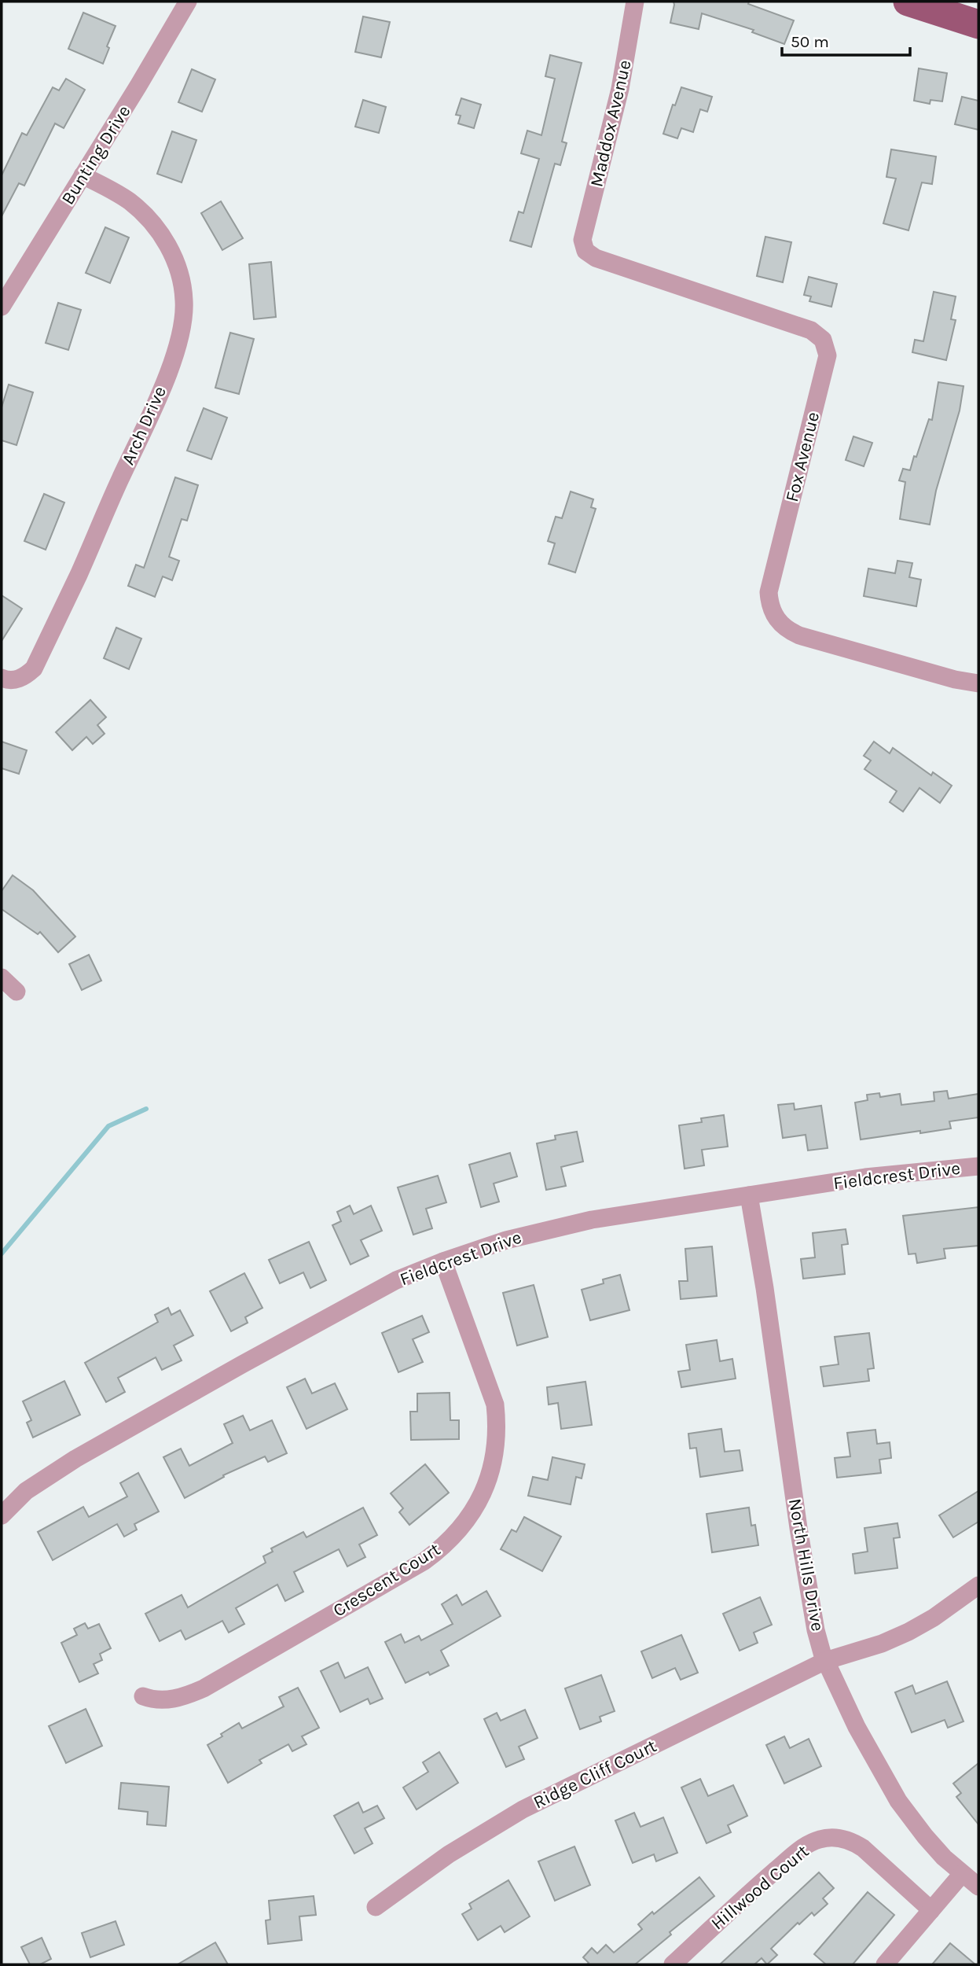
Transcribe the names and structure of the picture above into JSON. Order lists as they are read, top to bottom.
{
  "streets": {
    "street": [
      "Maddox Avenue",
      "Bunting Drive",
      "Arch Drive",
      "Fox Avenue",
      "Fieldcrest Drive",
      "North Hills Drive",
      "Crescent Court",
      "Ridge Cliff Court",
      "Hillwood Court"
    ]
  },
  "crossings": [
    ["Maddox Avenue", "Fox Avenue"],
    ["Bunting Drive", "Arch Drive"],
    ["Fieldcrest Drive", "North Hills Drive"],
    ["Fieldcrest Drive", "Crescent Court"],
    ["North Hills Drive", "Ridge Cliff Court"]
  ],
  "scale_bar": "50 m"
}
